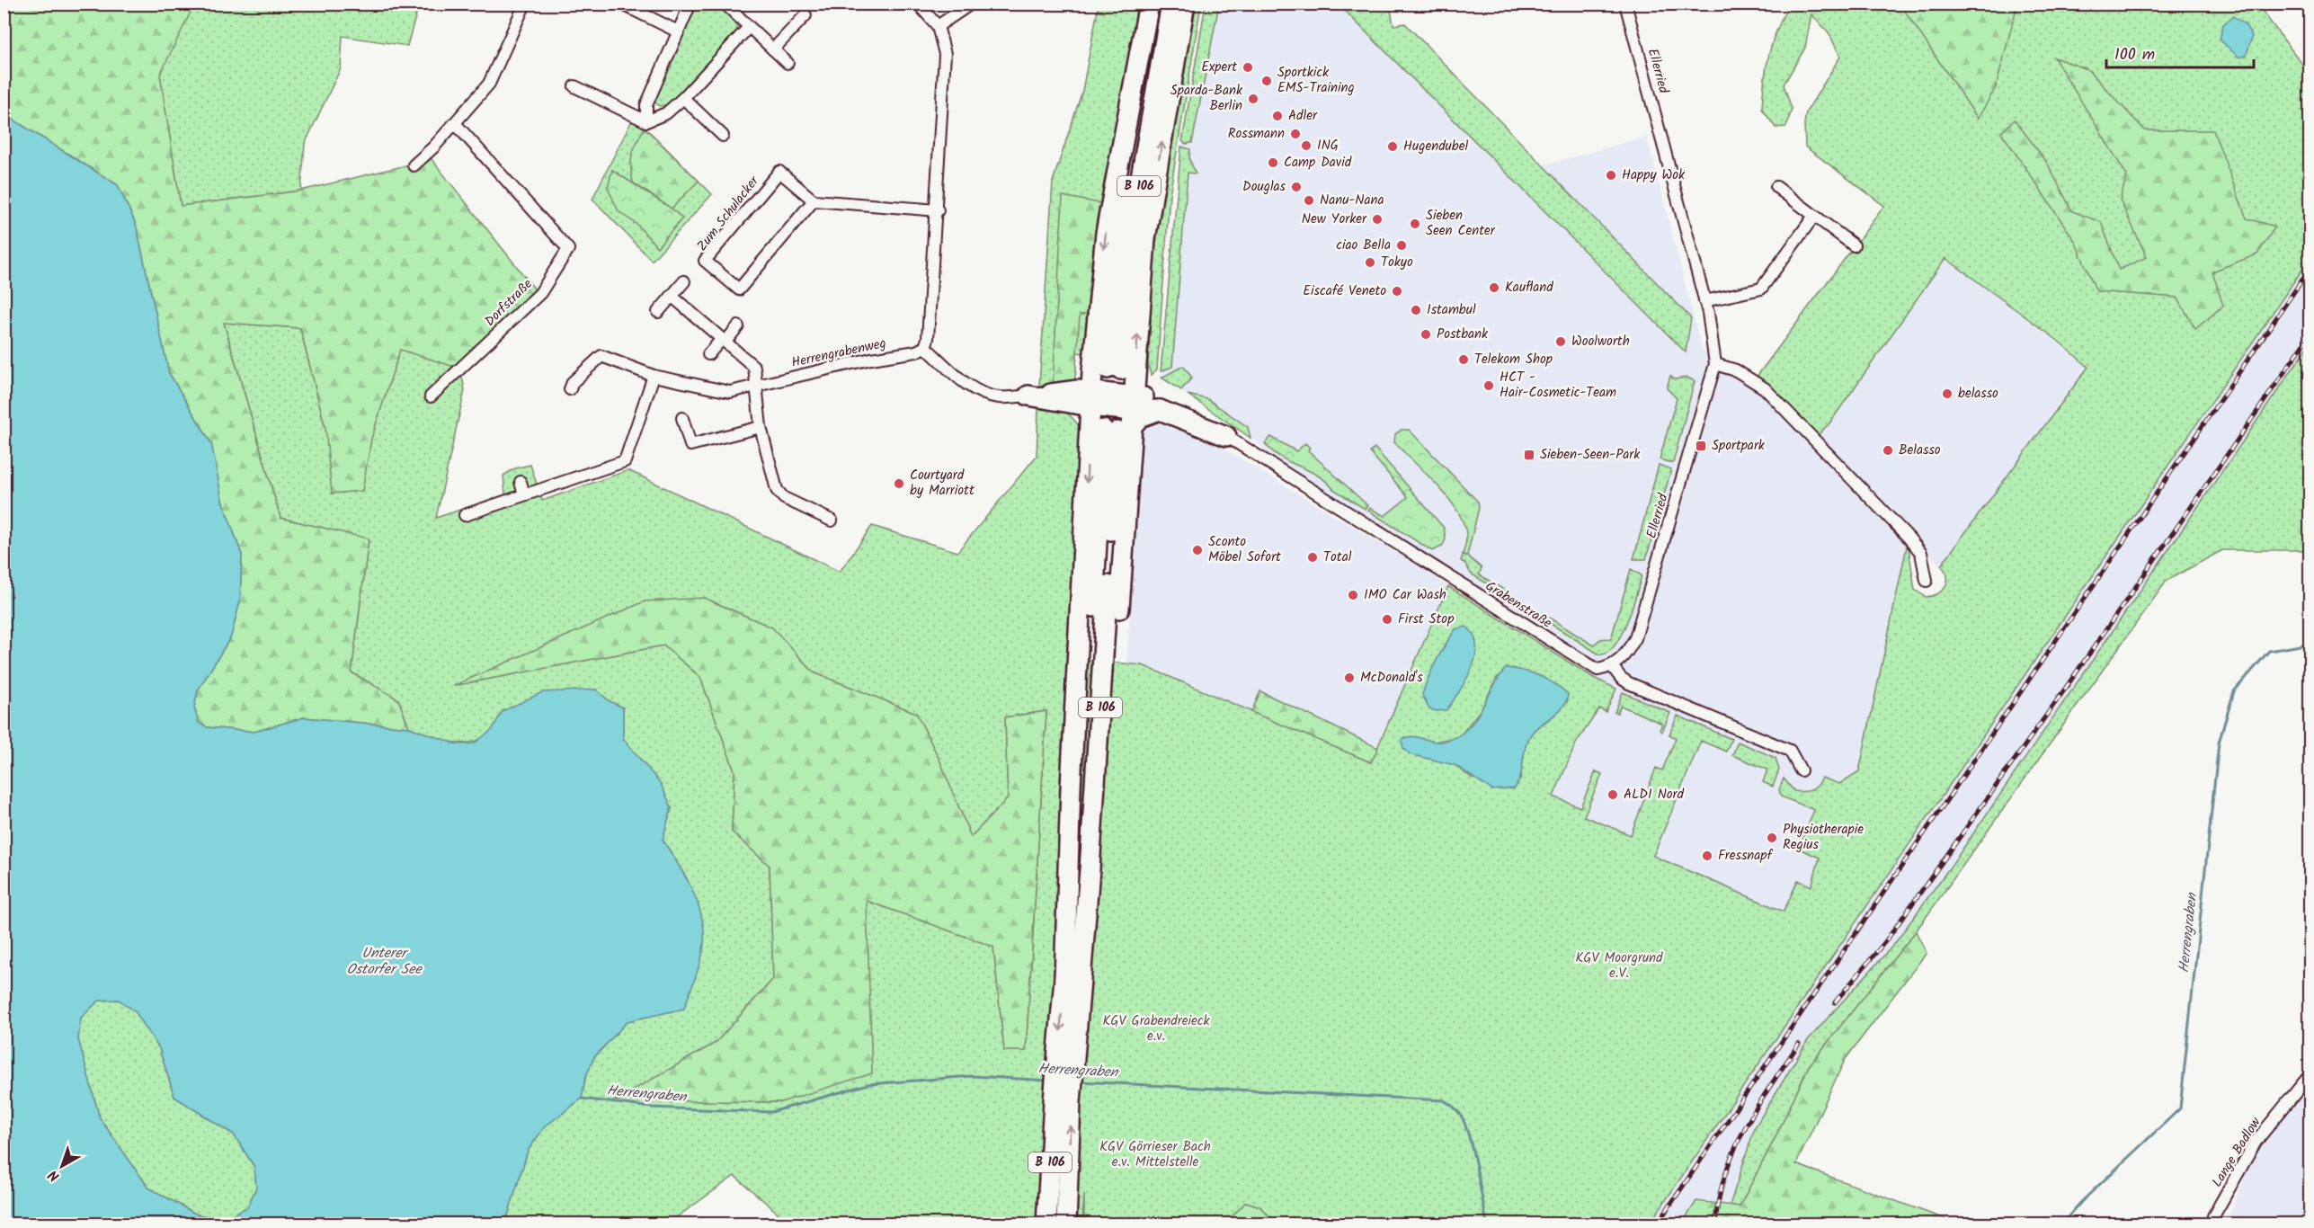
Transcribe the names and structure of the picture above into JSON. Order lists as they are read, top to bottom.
{
  "streets": {
    "highway": ["B 106"],
    "street": [
      "Ellerried",
      "Zum Schulacker",
      "Dorfstraße",
      "Herrengrabenweg",
      "Grabenstraße",
      "Lange Badlow"
    ]
  },
  "crossings": [
    ["Ellerried", "Grabenstraße"]
  ],
  "water": ["Herrengraben", "Unterer Ostorfer See"],
  "parks": ["KGV Moorgrund e.V.", "KGV Grabendreieck e.v.", "KGV Görrieser Bach e.v. Mittelstelle"],
  "places": {
    "other": [
      "Expert",
      "Sportkick EMS-Training",
      "Sparda-Bank Berlin",
      "Adler",
      "Rossmann",
      "ING",
      "Hugendubel",
      "Camp David",
      "Happy Wok",
      "Douglas",
      "Nanu-Nana",
      "New Yorker",
      "Sieben Seen Center",
      "ciao Bella",
      "Tokyo",
      "Kaufland",
      "Eiscafé Veneto",
      "Istambul",
      "Postbank",
      "Woolworth",
      "Telekom Shop",
      "HCT - Hair-Cosmetic-Team",
      "belasso",
      "Belasso",
      "Courtyard by Marriott",
      "Sconto Möbel Sofort",
      "Total",
      "IMO Car Wash",
      "First Stop",
      "McDonald's",
      "ALDI Nord",
      "Physiotherapie Regius",
      "Fressnapf"
    ],
    "transit": ["Sportpark", "Sieben-Seen-Park"]
  },
  "scale_bar": "100 m",
  "north": "bottom left"
}
